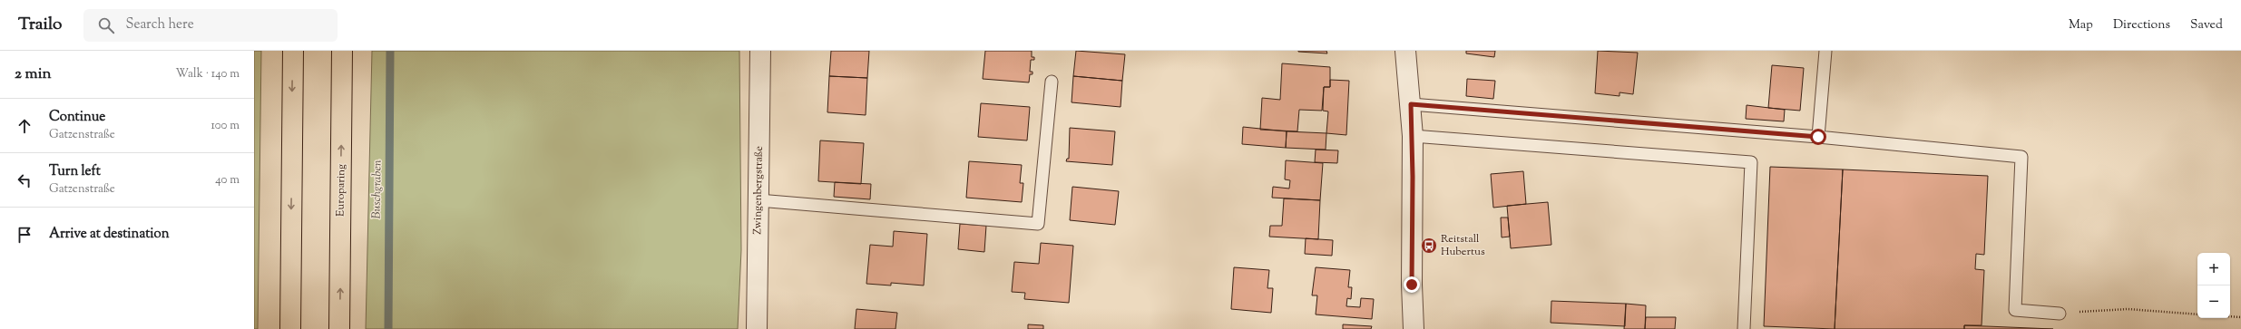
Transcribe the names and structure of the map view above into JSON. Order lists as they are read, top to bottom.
{
  "streets": {
    "main road": ["Europaring"],
    "street": ["Zwingenbergstraße"]
  },
  "water": ["Buschgraben"],
  "places": {
    "bus stop": ["Reitstall Hubertus"]
  },
  "page": {
    "header": "Trailo",
    "search": "Search here",
    "nav": ["Map", "Directions", "Saved"],
    "heading": ["2 min", "Walk · 140 m"],
    "list": [
      ["Continue", "Gatzenstraße", "100 m"],
      ["Turn left", "Gatzenstraße", "40 m"],
      "Arrive at destination"
    ],
    "map_buttons": ["+", "−"]
  }
}
